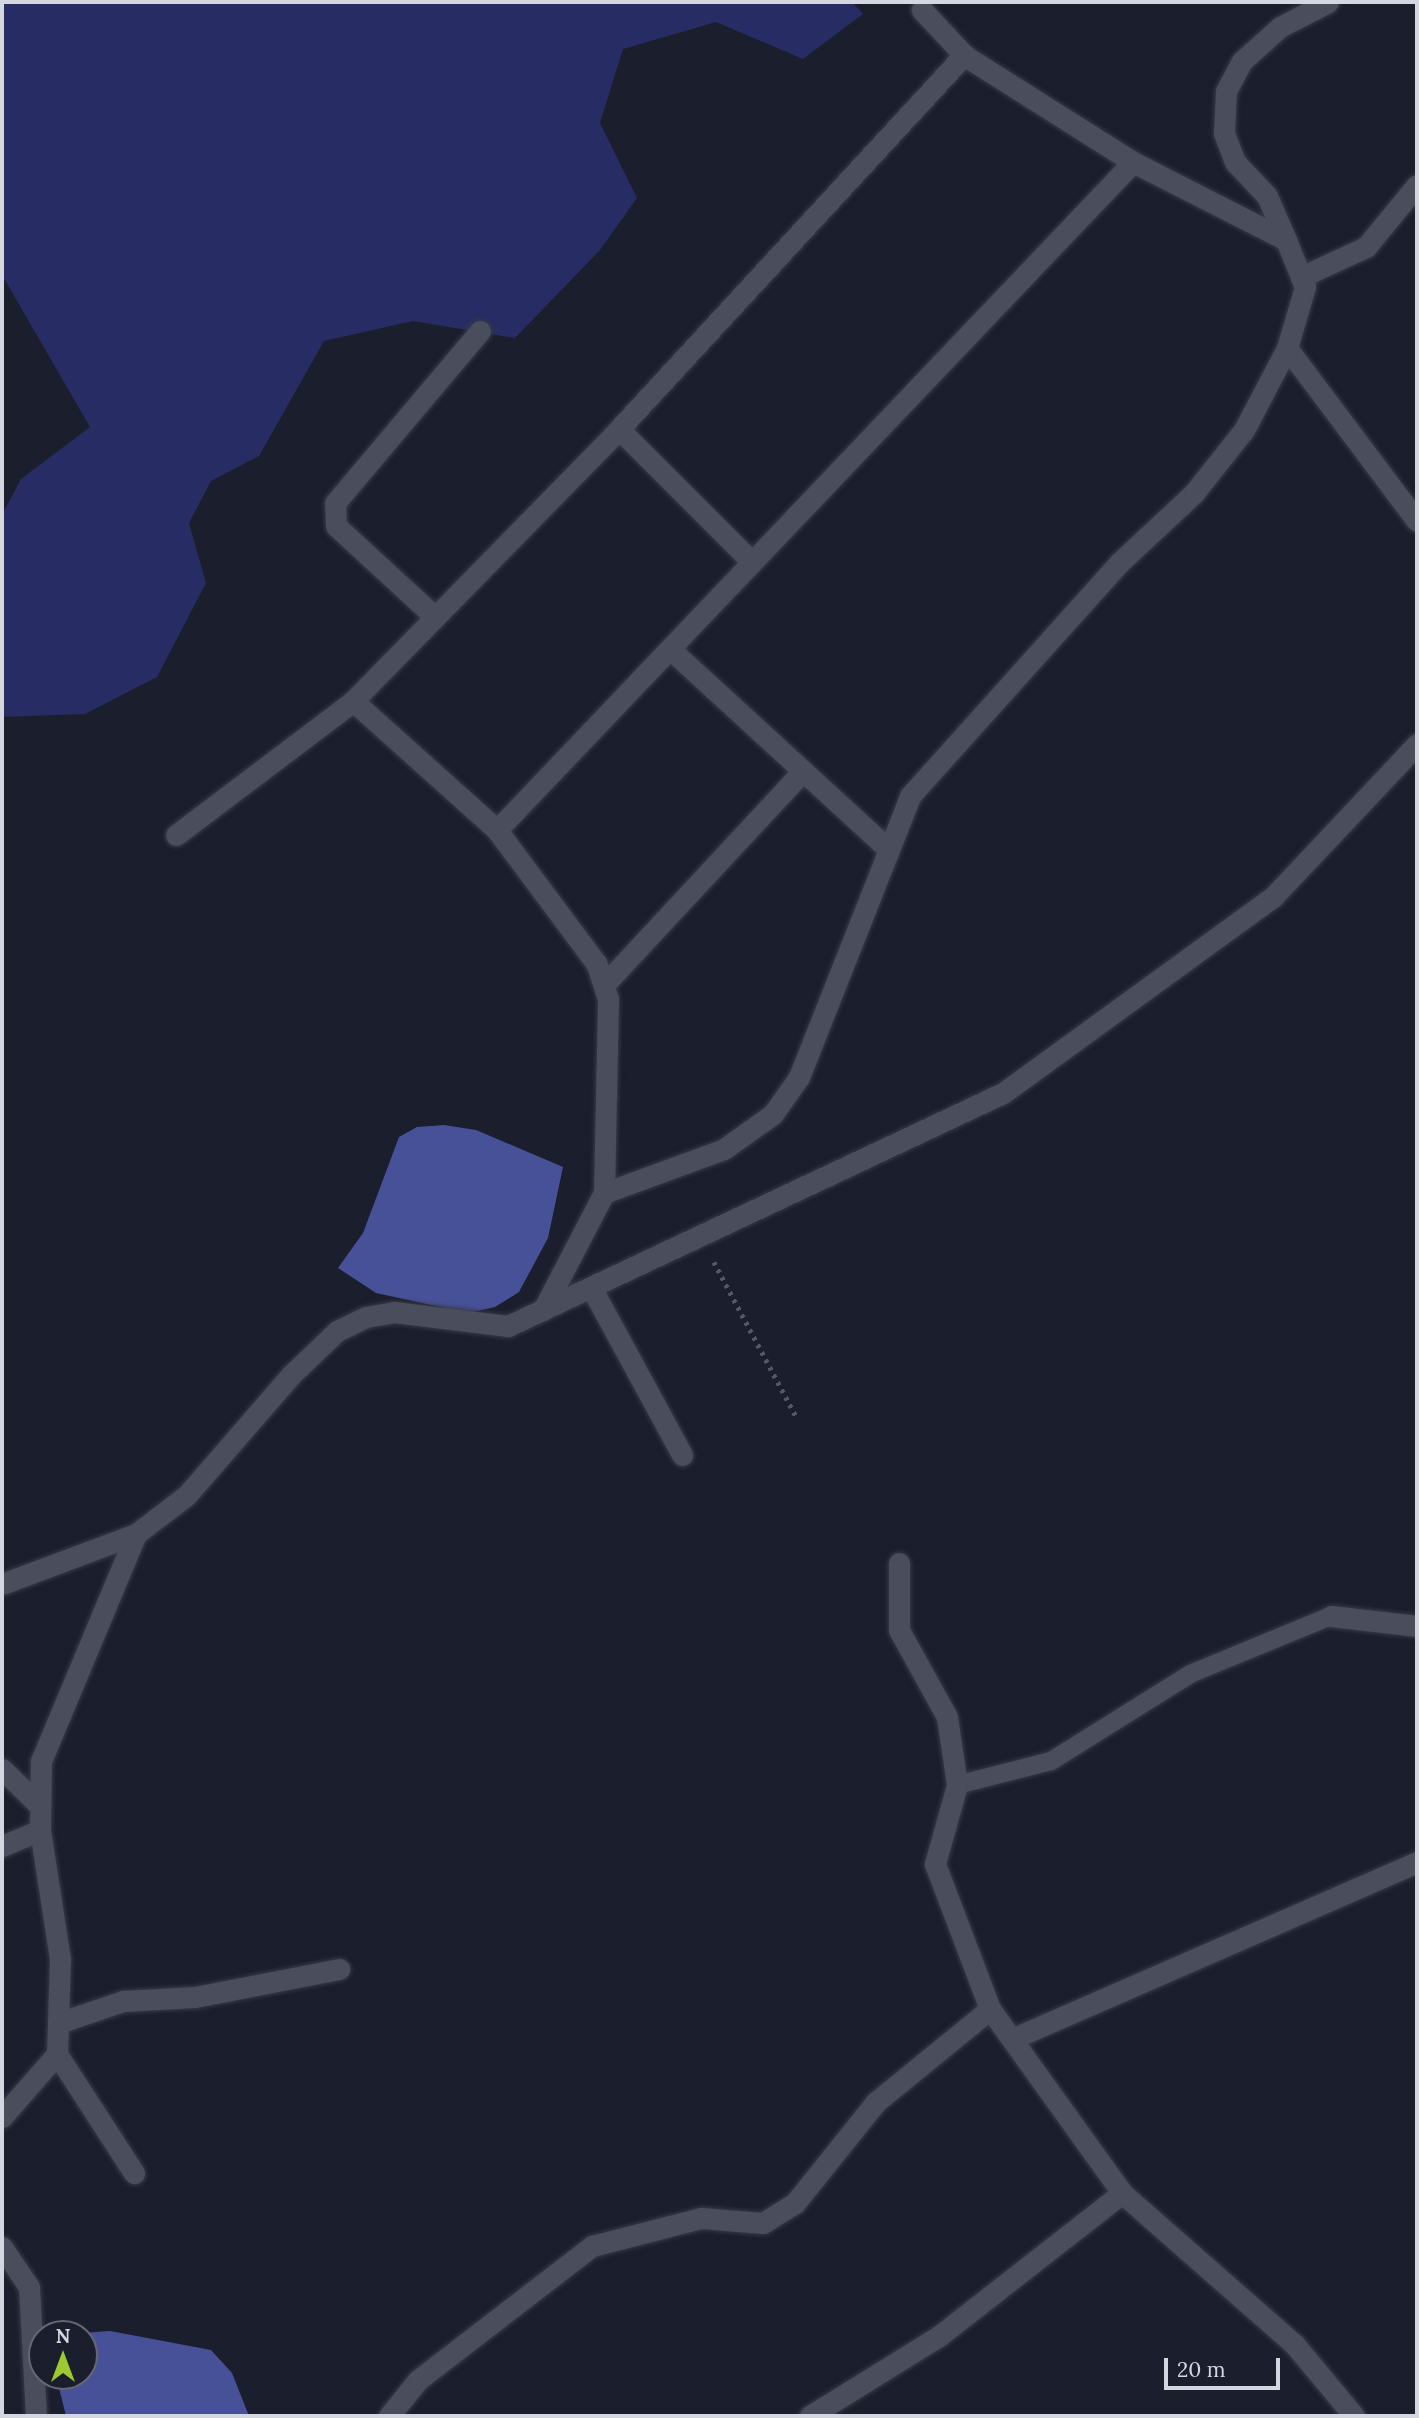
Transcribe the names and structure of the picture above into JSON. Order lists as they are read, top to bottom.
{
  "scale_bar": "20 m",
  "north": "top"
}
